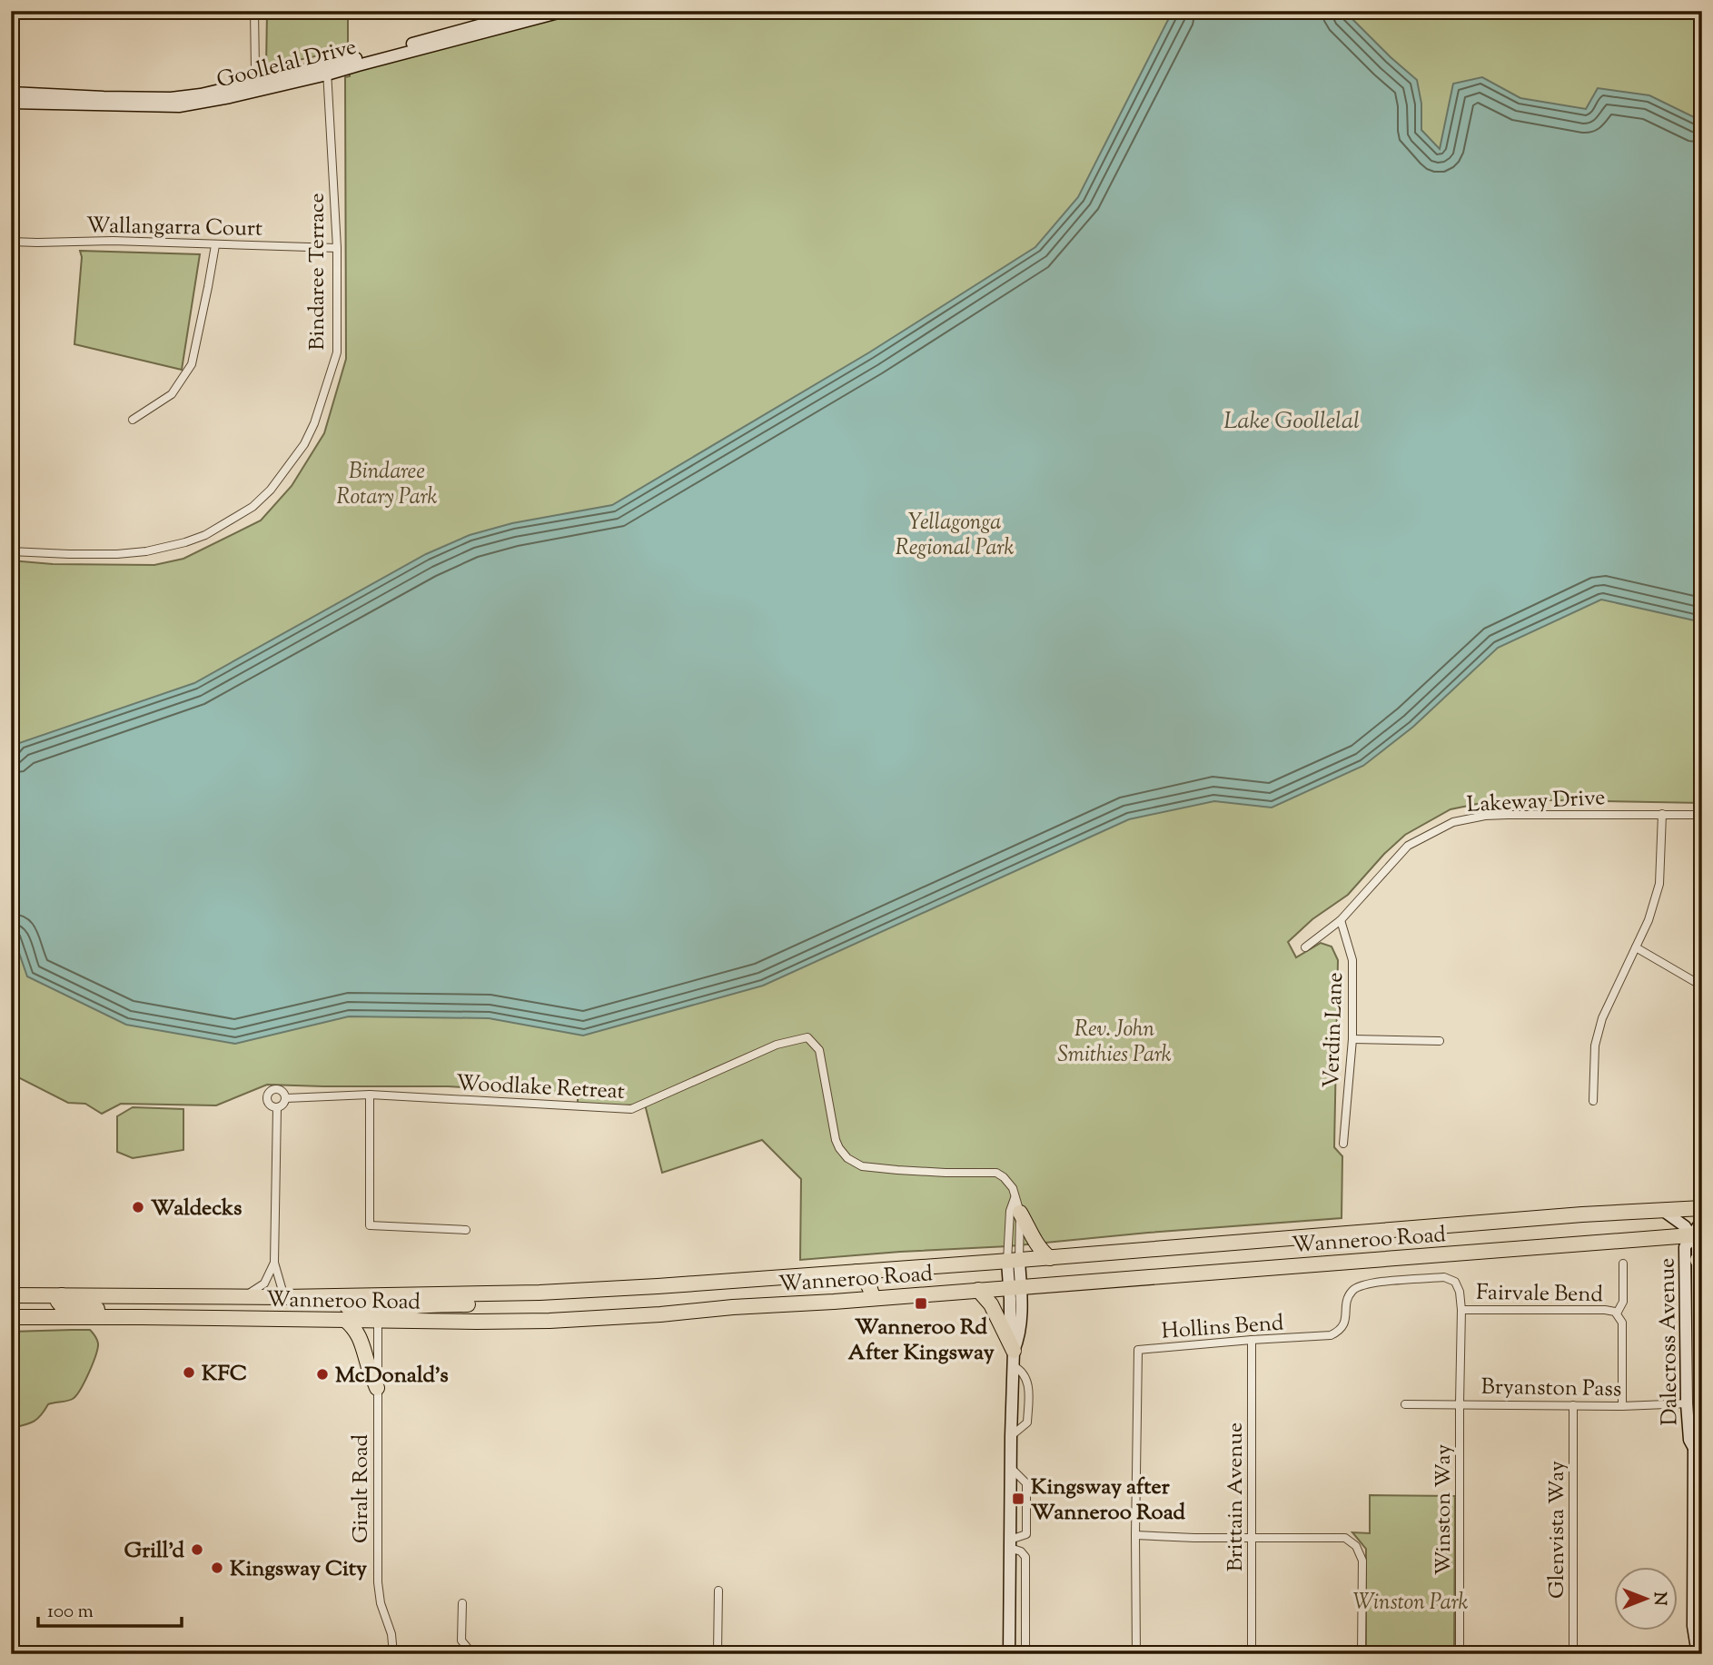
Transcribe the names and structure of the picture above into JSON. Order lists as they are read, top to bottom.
{
  "streets": {
    "highway": ["Wanneroo Road"],
    "street": [
      "Goollelal Drive",
      "Wallangarra Court",
      "Bindaree Terrace",
      "Lakeway Drive",
      "Verdin Lane",
      "Woodlake Retreat",
      "Fairvale Bend",
      "Hollins Bend",
      "Dalecross Avenue",
      "Bryanston Pass",
      "Giralt Road",
      "Brittain Avenue",
      "Winston Way",
      "Glenvista Way"
    ]
  },
  "crossings": [
    ["Goollelal Drive", "Bindaree Terrace"],
    ["Wallangarra Court", "Bindaree Terrace"],
    ["Lakeway Drive", "Verdin Lane"],
    ["Woodlake Retreat", "Wanneroo Road"],
    ["Wanneroo Road", "Dalecross Avenue"],
    ["Wanneroo Road", "Giralt Road"],
    ["Fairvale Bend", "Hollins Bend"],
    ["Fairvale Bend", "Bryanston Pass"],
    ["Hollins Bend", "Bryanston Pass"],
    ["Hollins Bend", "Brittain Avenue"],
    ["Hollins Bend", "Winston Way"],
    ["Dalecross Avenue", "Bryanston Pass"],
    ["Bryanston Pass", "Winston Way"],
    ["Bryanston Pass", "Glenvista Way"]
  ],
  "water": ["Lake Goollelal"],
  "parks": [
    "Bindaree Rotary Park",
    "Yellagonga Regional Park",
    "Rev. John Smithies Park",
    "Winston Park"
  ],
  "places": {
    "other": [
      "Waldecks",
      "KFC",
      "McDonald's",
      "Grill'd",
      "Kingsway City"
    ],
    "transit": ["Wanneroo Rd After Kingsway", "Kingsway after Wanneroo Road"]
  },
  "scale_bar": "100 m",
  "north": "right"
}
